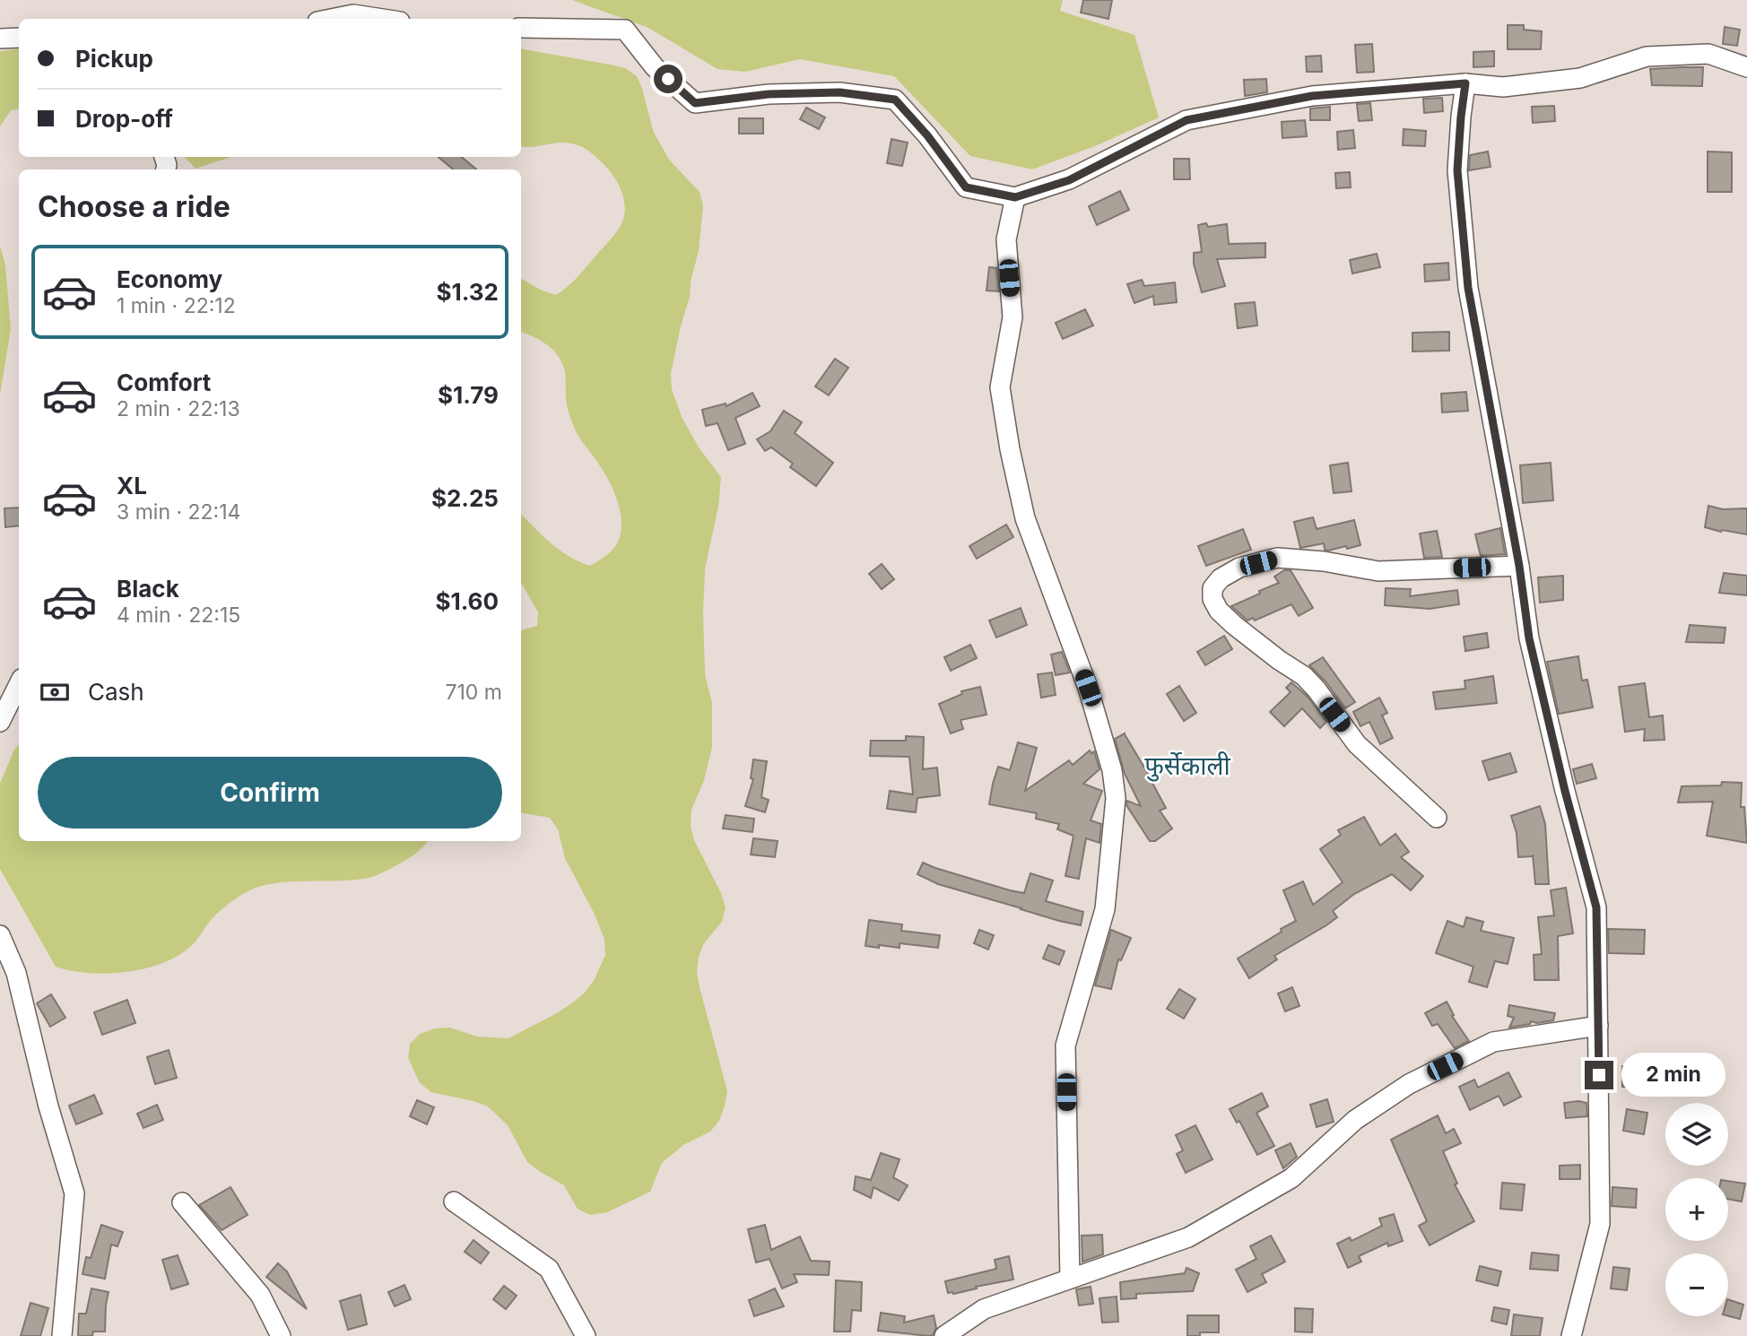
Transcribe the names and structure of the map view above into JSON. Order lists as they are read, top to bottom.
{
  "districts": ["फुर्सेकाली"],
  "page": {
    "banner": ["Pickup", "Drop-off"],
    "heading": "Choose a ride",
    "list": [
      {
        "name": "Economy",
        "note": "1 min · 22:12",
        "value": "$1.32"
      },
      {
        "name": "Comfort",
        "note": "2 min · 22:13",
        "value": "$1.79"
      },
      {
        "name": "XL",
        "note": "3 min · 22:14",
        "value": "$2.25"
      },
      {
        "name": "Black",
        "note": "4 min · 22:15",
        "value": "$1.60"
      }
    ],
    "pay": ["Cash", "710 m"],
    "buttons": "Confirm",
    "bubble": "2 min",
    "map_buttons": ["+", "−"]
  }
}
